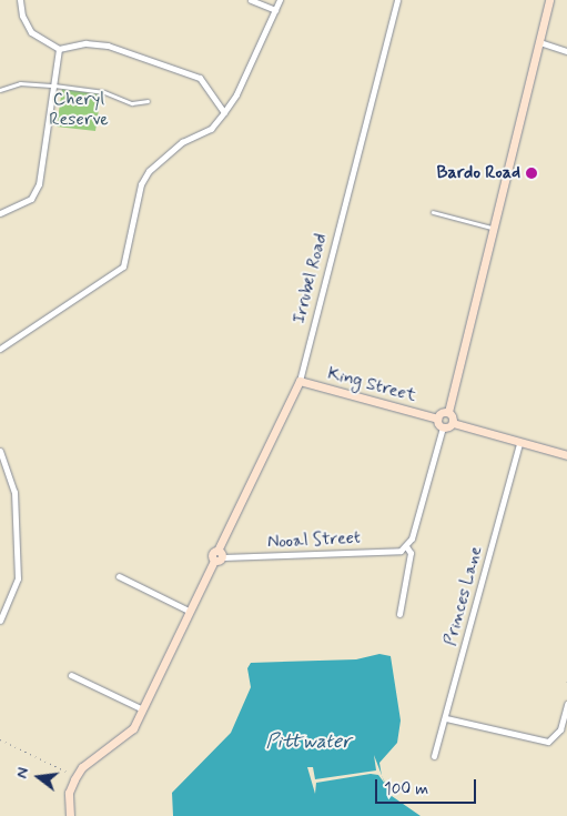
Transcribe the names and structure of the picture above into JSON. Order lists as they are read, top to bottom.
{
  "streets": {
    "street": [
      "Irrubel Road",
      "King Street",
      "Nooal Street",
      "Princes Lane"
    ]
  },
  "crossings": [
    ["Irrubel Road", "King Street"],
    ["Irrubel Road", "Nooal Street"]
  ],
  "water": ["Pittwater"],
  "parks": ["Cheryl Reserve"],
  "places": ["Bardo Road"],
  "scale_bar": "100 m",
  "north": "left"
}
